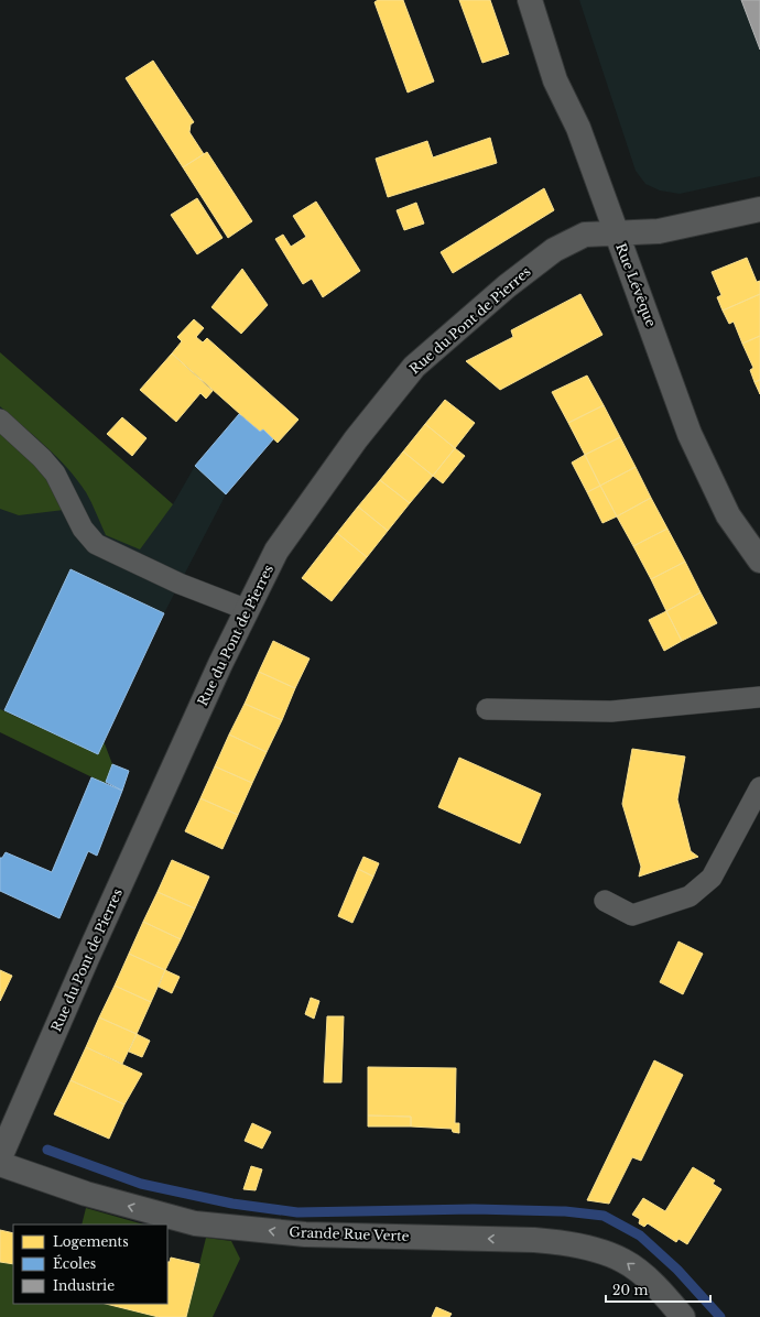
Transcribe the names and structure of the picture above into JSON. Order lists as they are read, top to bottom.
{
  "streets": {
    "street": ["Rue Lévêque", "Rue du Pont de Pierres", "Grande Rue Verte"]
  },
  "crossings": [
    ["Rue Lévêque", "Rue du Pont de Pierres"]
  ],
  "one_way": ["Grande Rue Verte"],
  "legend": ["Logements", "Écoles", "Industrie"],
  "scale_bar": "20 m"
}
